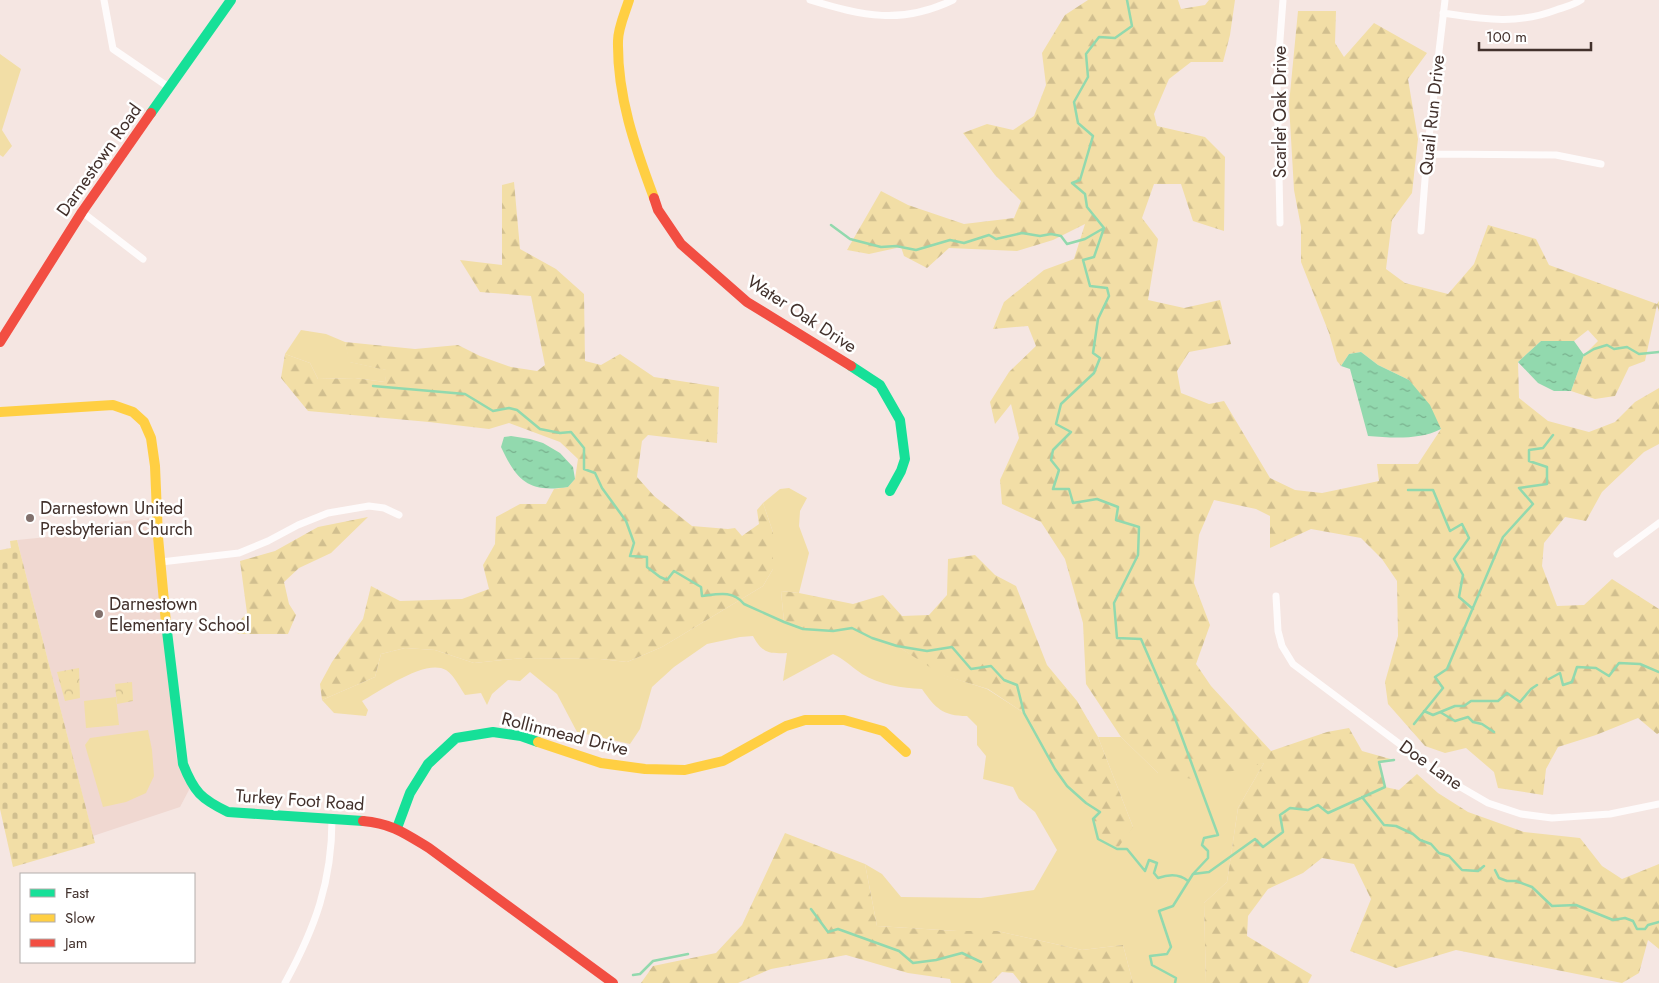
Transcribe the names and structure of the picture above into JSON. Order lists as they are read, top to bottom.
{
  "streets": {
    "street": [
      "Scarlet Oak Drive",
      "Quail Run Drive",
      "Darnestown Road",
      "Water Oak Drive",
      "Rollinmead Drive",
      "Doe Lane",
      "Turkey Foot Road"
    ]
  },
  "crossings": [
    ["Rollinmead Drive", "Turkey Foot Road"]
  ],
  "places": ["Darnestown United Presbyterian Church", "Darnestown Elementary School"],
  "legend": ["Fast", "Slow", "Jam"],
  "scale_bar": "100 m"
}
